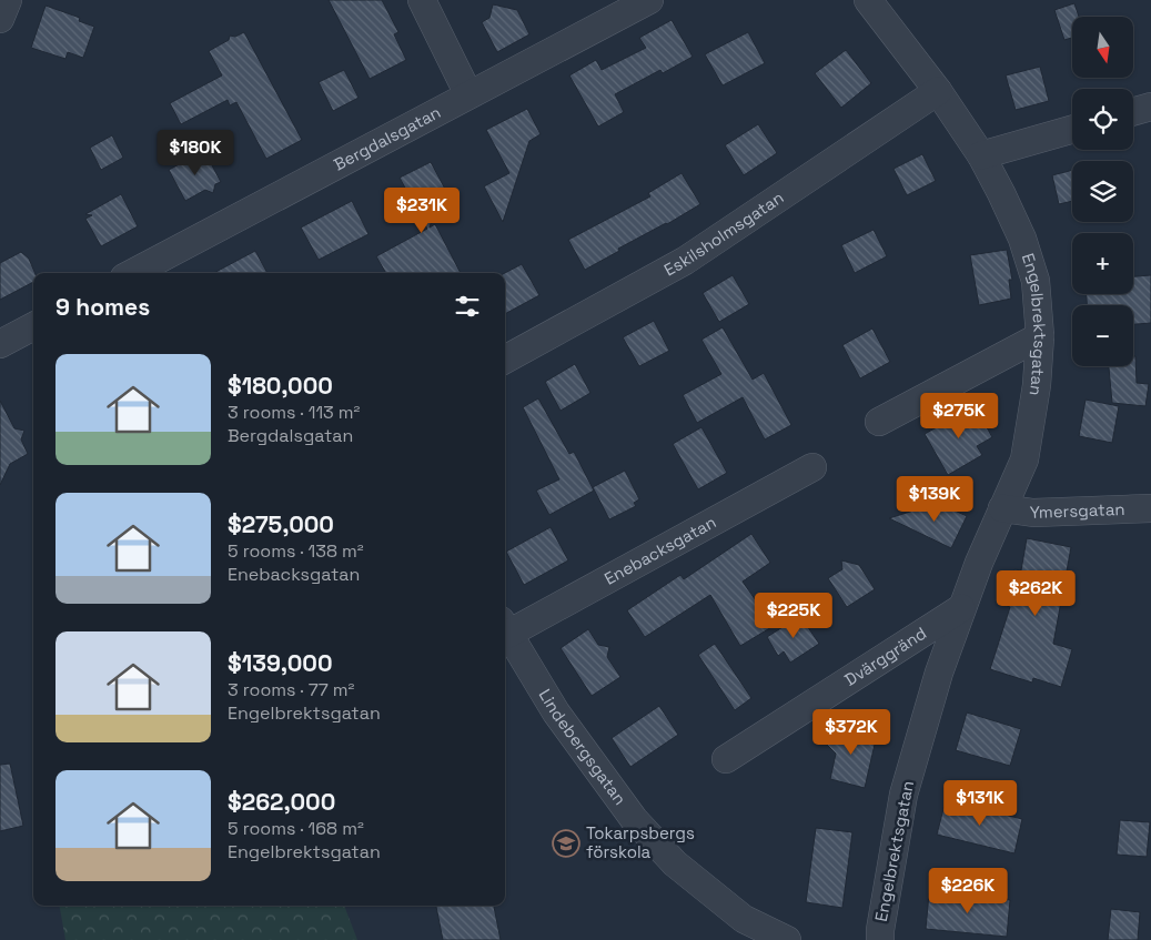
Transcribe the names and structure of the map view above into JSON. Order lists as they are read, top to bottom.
{
  "streets": {
    "street": [
      "Bergdalsgatan",
      "Eskilsholmsgatan",
      "Engelbrektsgatan",
      "Ymersgatan",
      "Enebacksgatan",
      "Dvärggränd",
      "Lindebergsgatan"
    ]
  },
  "crossings": [
    ["Eskilsholmsgatan", "Engelbrektsgatan"],
    ["Engelbrektsgatan", "Ymersgatan"],
    ["Engelbrektsgatan", "Dvärggränd"],
    ["Enebacksgatan", "Lindebergsgatan"]
  ],
  "places": {
    "school or university": ["Tokarpsbergs förskola"]
  },
  "north": "bottom",
  "page": {
    "map_buttons": ["+", "−"],
    "price": [
      "$180K",
      "$231K",
      "$275K",
      "$139K",
      "$262K",
      "$225K",
      "$372K",
      "$131K",
      "$226K"
    ],
    "heading": "9 homes",
    "list": [
      {
        "name": "$180,000",
        "note": "3 rooms · 113 m² · Bergdalsgatan"
      },
      {
        "name": "$275,000",
        "note": "5 rooms · 138 m² · Enebacksgatan"
      },
      {
        "name": "$139,000",
        "note": "3 rooms · 77 m² · Engelbrektsgatan"
      },
      {
        "name": "$262,000",
        "note": "5 rooms · 168 m² · Engelbrektsgatan"
      }
    ]
  }
}
